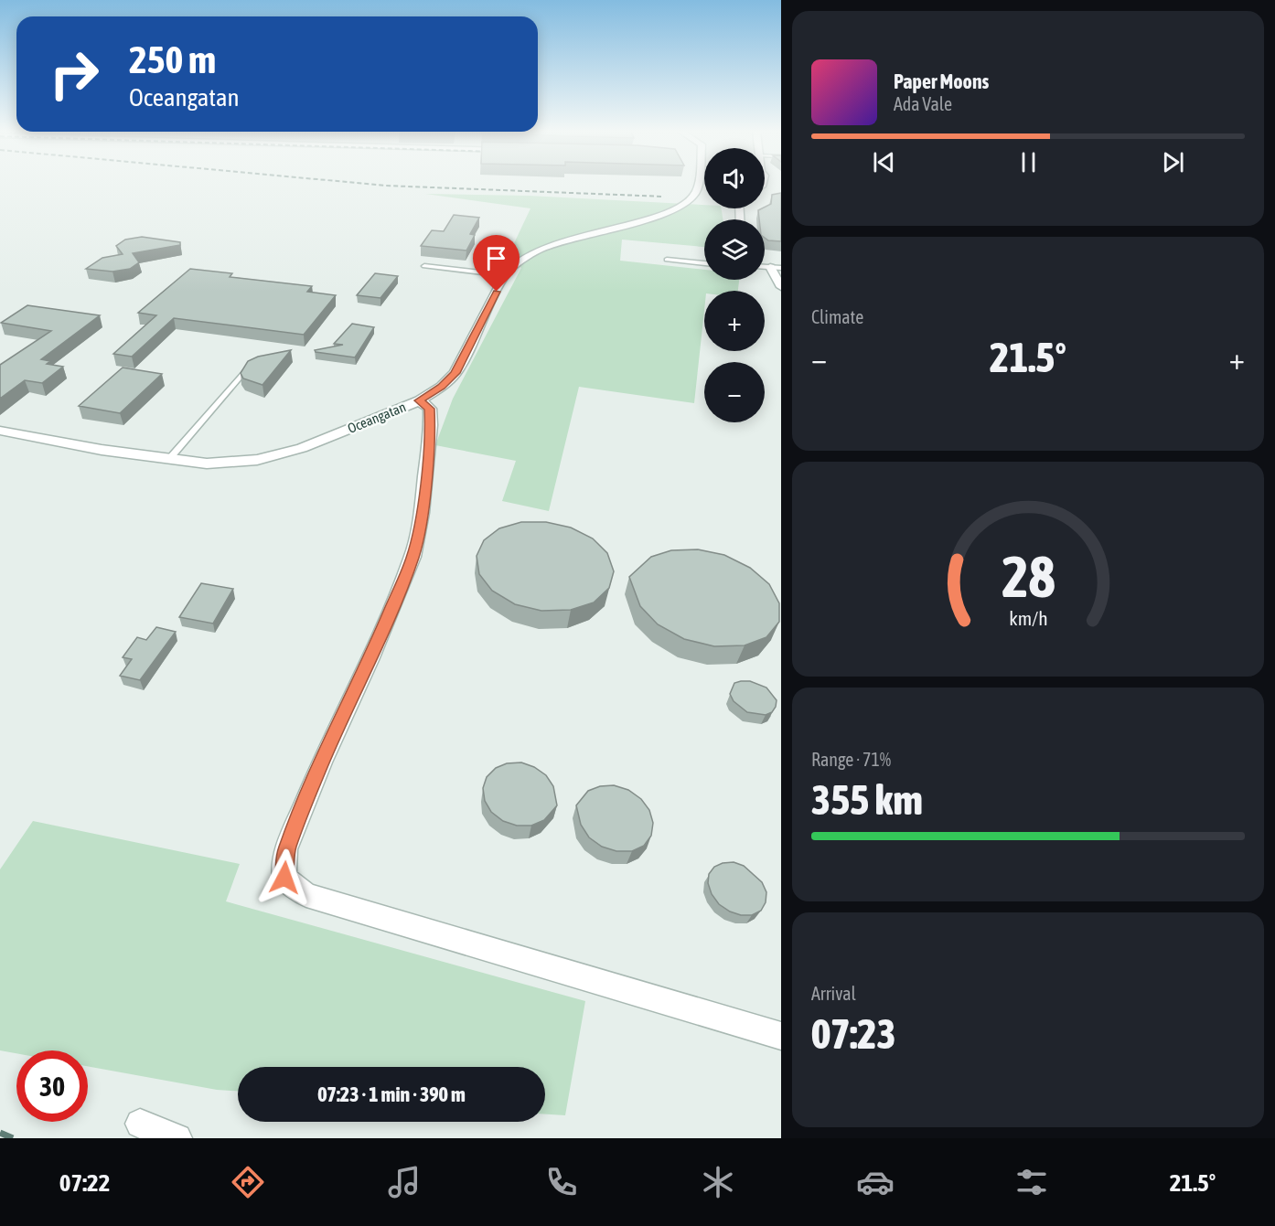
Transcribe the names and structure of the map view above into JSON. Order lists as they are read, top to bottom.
{
  "streets": {
    "street": ["Oceangatan"]
  },
  "page": {
    "turn": ["250 m", "Oceangatan"],
    "song": ["Paper Moons", "Ada Vale"],
    "map_buttons": ["+", "−"],
    "tile": [
      "Climate",
      ["Range · 71%", "355 km"],
      ["Arrival", "07:23"]
    ],
    "heat": ["−", "21.5°", "+"],
    "limit": "30",
    "trip": "07:23 · 1 min · 390 m",
    "tabs": ["07:22", "21.5°"],
    "gauge": ["28", "km/h"]
  }
}
